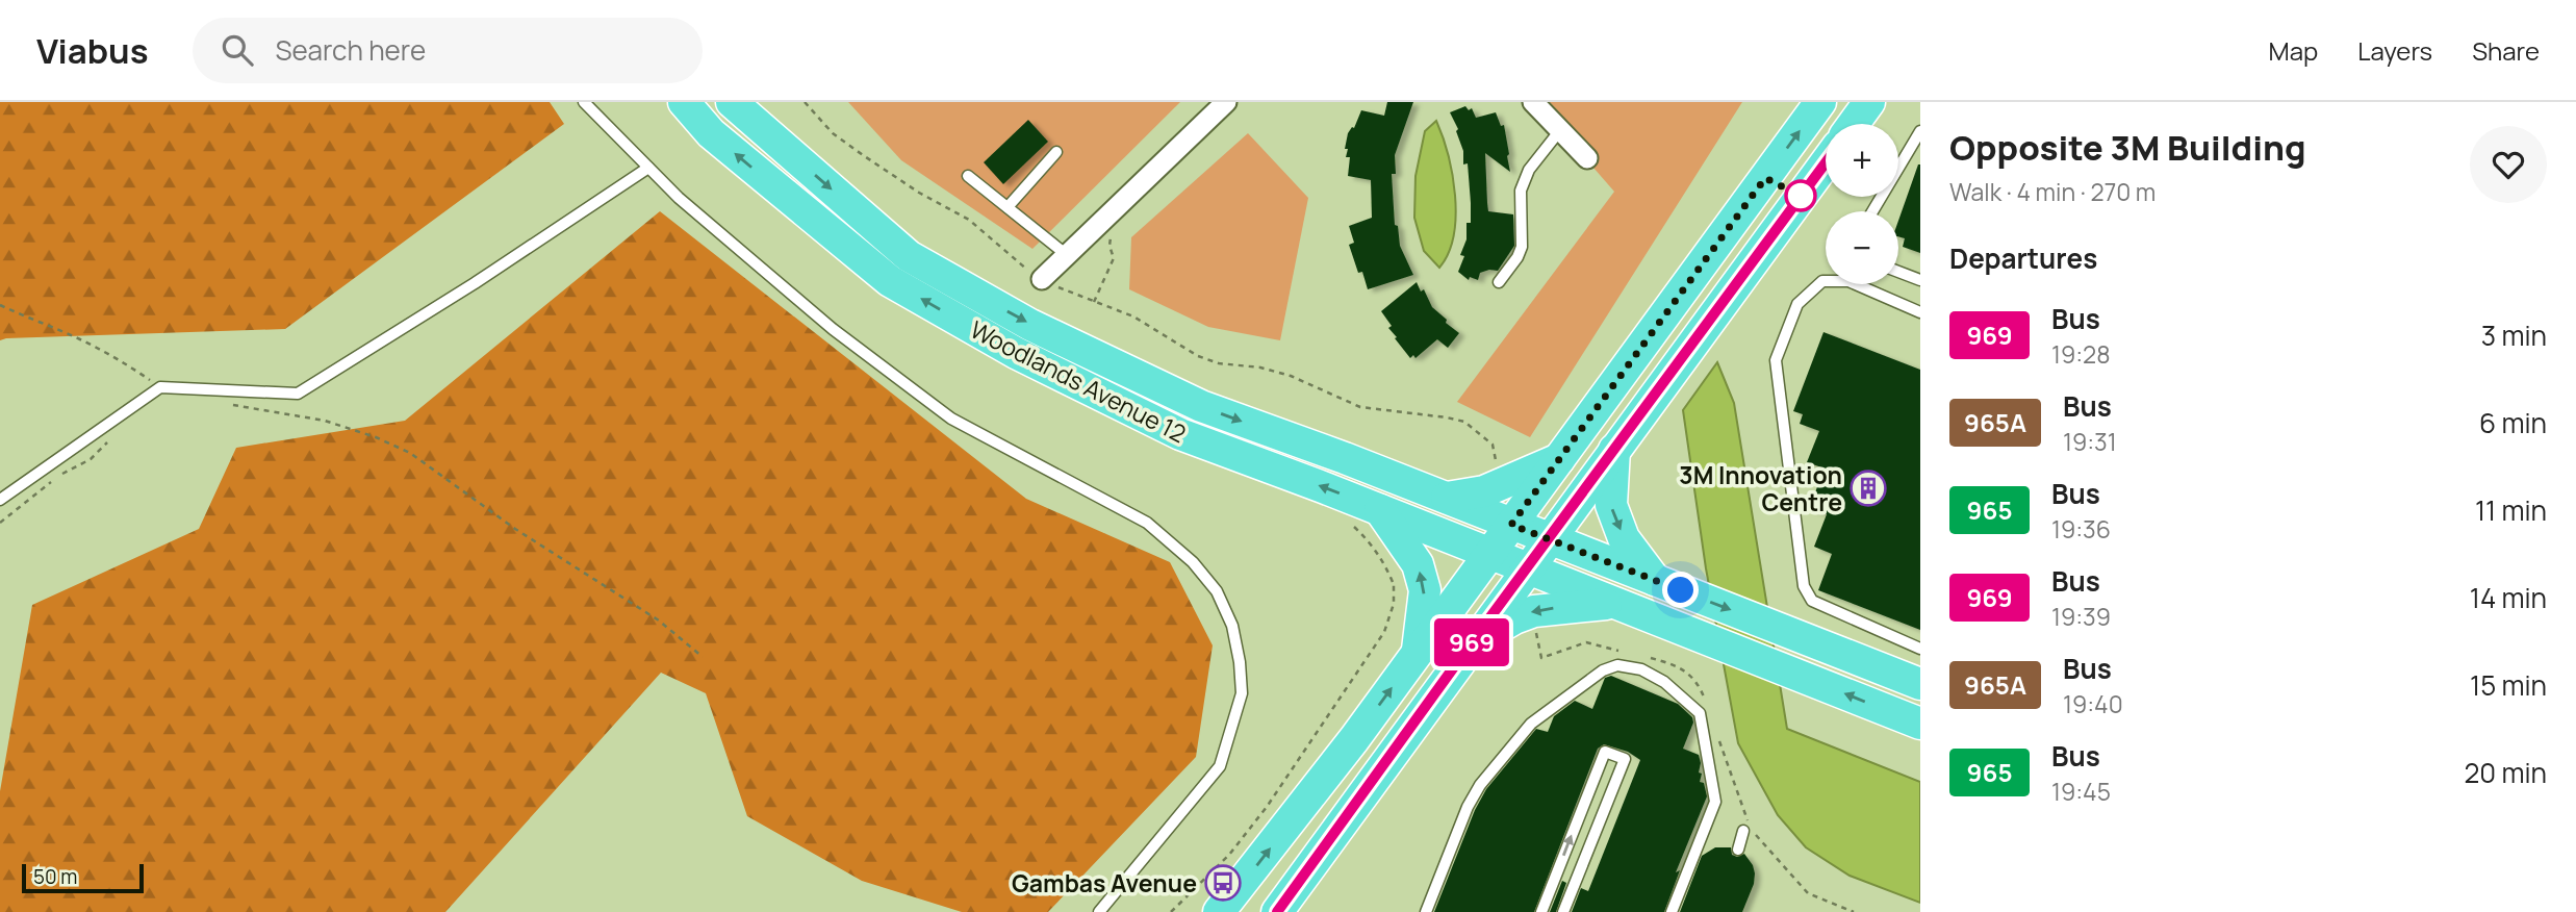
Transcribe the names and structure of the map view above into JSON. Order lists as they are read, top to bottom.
{
  "streets": {
    "main road": ["Woodlands Avenue 12"]
  },
  "places": {
    "building": ["3M Innovation Centre"],
    "bus stop": ["Gambas Avenue"]
  },
  "lines": ["bus line 969"],
  "scale_bar": "50 m",
  "page": {
    "header": "Viabus",
    "search": "Search here",
    "nav": ["Map", "Layers", "Share"],
    "on_map": "969",
    "heading": [
      ["Opposite 3M Building", "Walk · 4 min · 270 m"],
      "Departures"
    ],
    "map_buttons": ["+", "−"],
    "list": [
      {
        "mark": "969",
        "name": "Bus",
        "note": "19:28",
        "value": "3 min"
      },
      {
        "mark": "965A",
        "name": "Bus",
        "note": "19:31",
        "value": "6 min"
      },
      {
        "mark": "965",
        "name": "Bus",
        "note": "19:36",
        "value": "11 min"
      },
      {
        "mark": "969",
        "name": "Bus",
        "note": "19:39",
        "value": "14 min"
      },
      {
        "mark": "965A",
        "name": "Bus",
        "note": "19:40",
        "value": "15 min"
      },
      {
        "mark": "965",
        "name": "Bus",
        "note": "19:45",
        "value": "20 min"
      }
    ],
    "scale": "50 m"
  }
}
